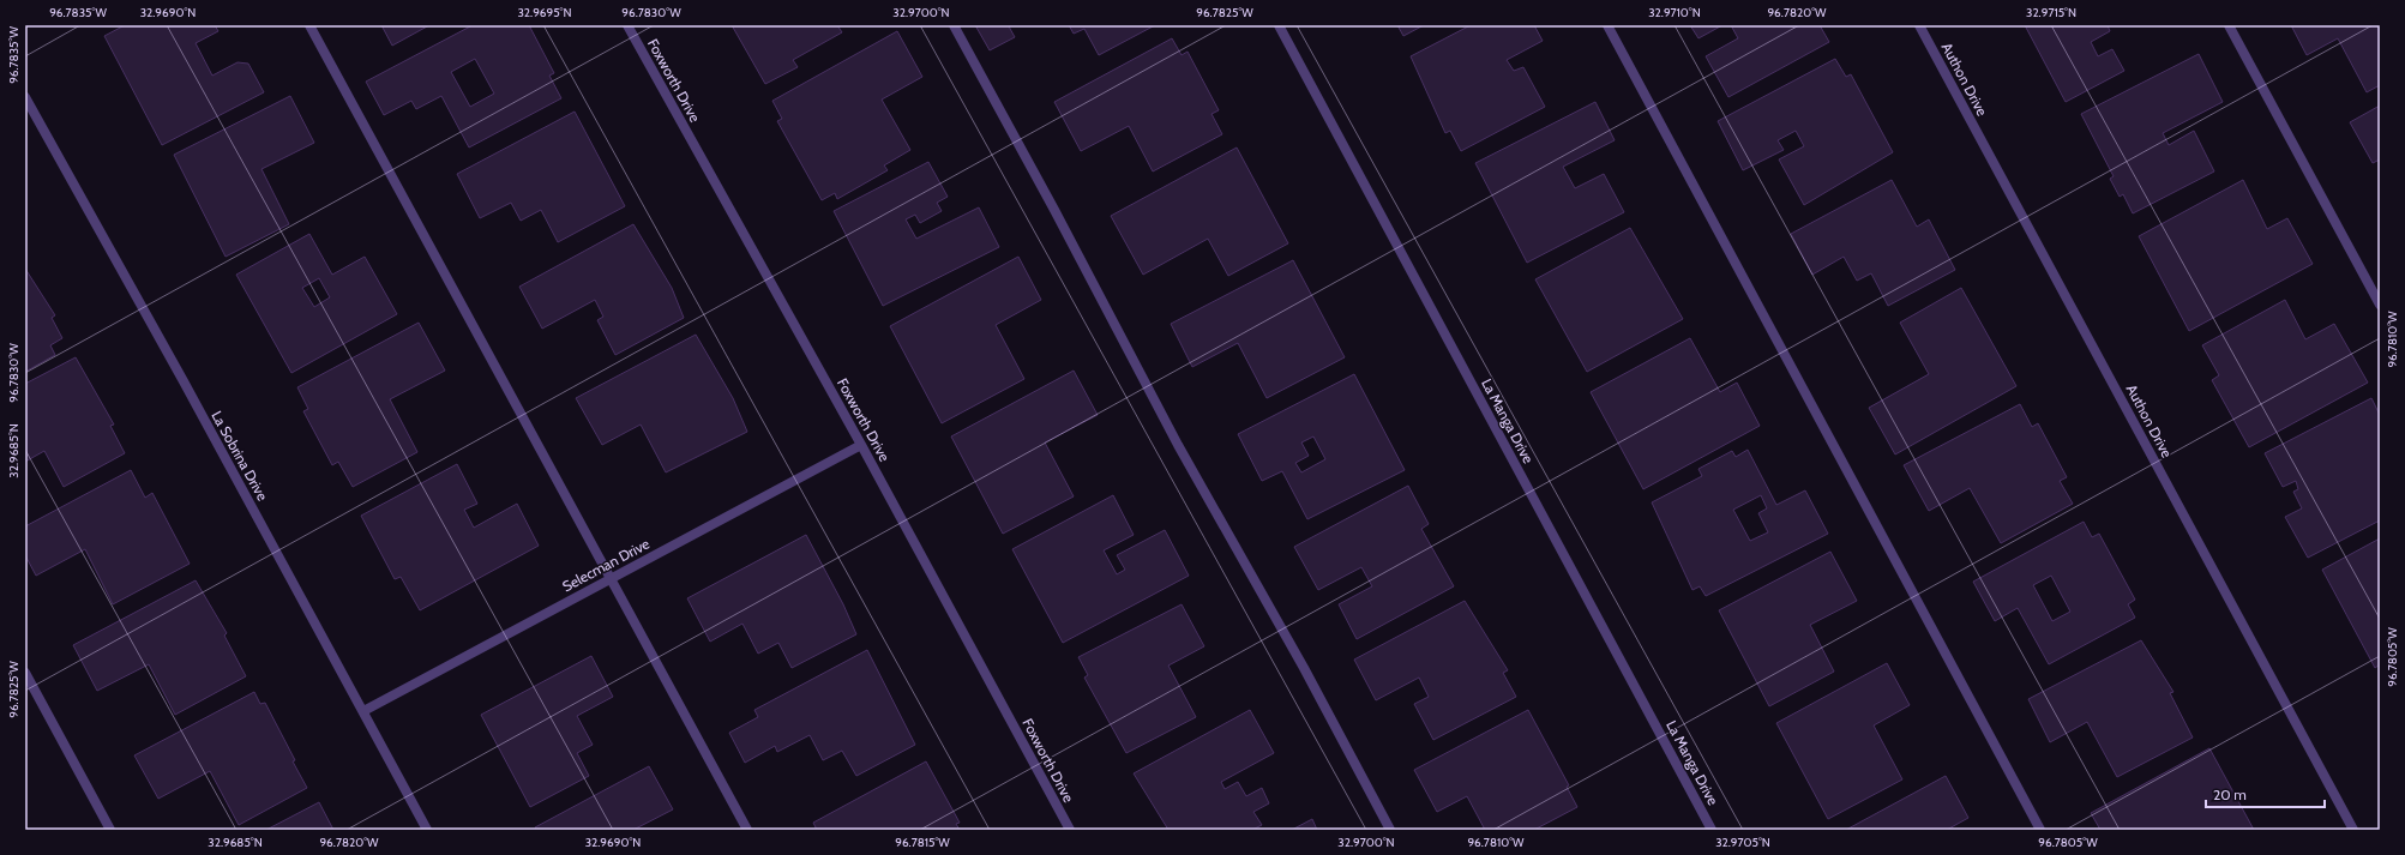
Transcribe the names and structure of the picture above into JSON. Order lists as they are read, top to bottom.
{
  "streets": {
    "street": [
      "Authon Drive",
      "Foxworth Drive",
      "La Manga Drive",
      "La Sobrina Drive",
      "Selecman Drive"
    ]
  },
  "crossings": [
    ["Foxworth Drive", "Selecman Drive"],
    ["La Sobrina Drive", "Selecman Drive"]
  ],
  "scale_bar": "20 m",
  "coordinates": [
    "96.7835°W",
    "32.9690°N",
    "32.9695°N",
    "96.7830°W",
    "32.9700°N",
    "96.7825°W",
    "32.9710°N",
    "96.7820°W",
    "32.9715°N",
    "96.7810°W",
    "32.9685°N",
    "96.7805°W",
    "96.7815°W",
    "32.9705°N"
  ]
}
